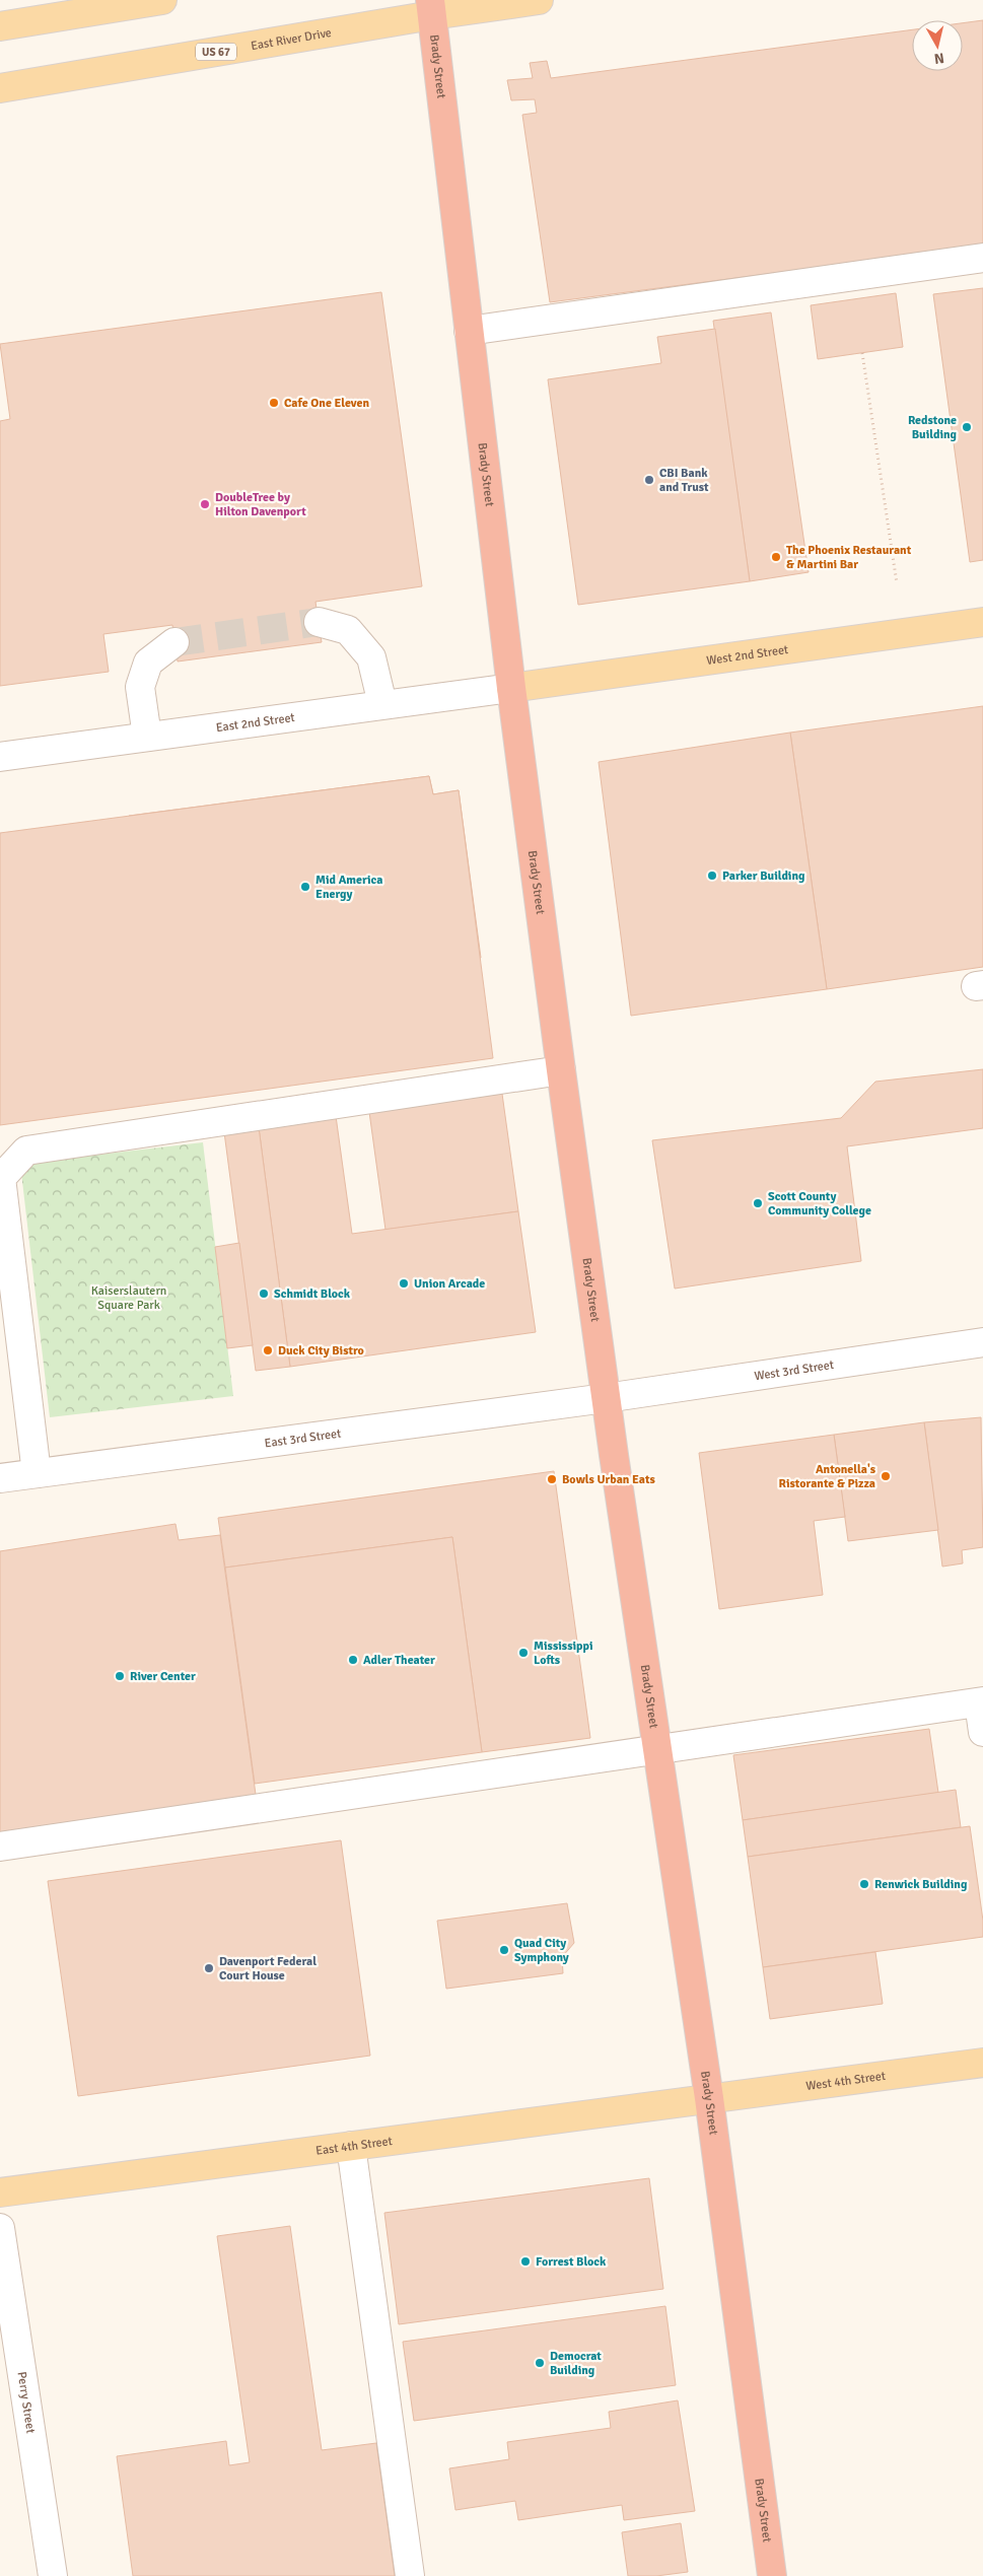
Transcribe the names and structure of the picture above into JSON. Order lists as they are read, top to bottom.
{
  "streets": {
    "highway": ["Brady Street"],
    "main road": [
      "East River Drive",
      "US 67",
      "West 2nd Street",
      "West 4th Street",
      "East 4th Street"
    ],
    "street": [
      "East 2nd Street",
      "West 3rd Street",
      "East 3rd Street",
      "Perry Street"
    ]
  },
  "crossings": [
    ["East River Drive", "US 67"],
    ["East River Drive", "Brady Street"],
    ["US 67", "Brady Street"],
    ["Brady Street", "West 2nd Street"],
    ["Brady Street", "East 2nd Street"],
    ["Brady Street", "West 3rd Street"],
    ["Brady Street", "East 3rd Street"],
    ["Brady Street", "West 4th Street"],
    ["Brady Street", "East 4th Street"],
    ["West 2nd Street", "East 2nd Street"],
    ["West 3rd Street", "East 3rd Street"],
    ["West 4th Street", "East 4th Street"]
  ],
  "parks": ["Kaiserslautern Square Park"],
  "places": [
    "Cafe One Eleven",
    "Redstone Building",
    "CBI Bank and Trust",
    "DoubleTree by Hilton Davenport",
    "The Phoenix Restaurant & Martini Bar",
    "Parker Building",
    "Mid America Energy",
    "Scott County Community College",
    "Union Arcade",
    "Schmidt Block",
    "Duck City Bistro",
    "Antonella's Ristorante & Pizza",
    "Bowls Urban Eats",
    "Mississippi Lofts",
    "Adler Theater",
    "River Center",
    "Renwick Building",
    "Quad City Symphony",
    "Davenport Federal Court House",
    "Forrest Block",
    "Democrat Building"
  ],
  "north": "bottom"
}
